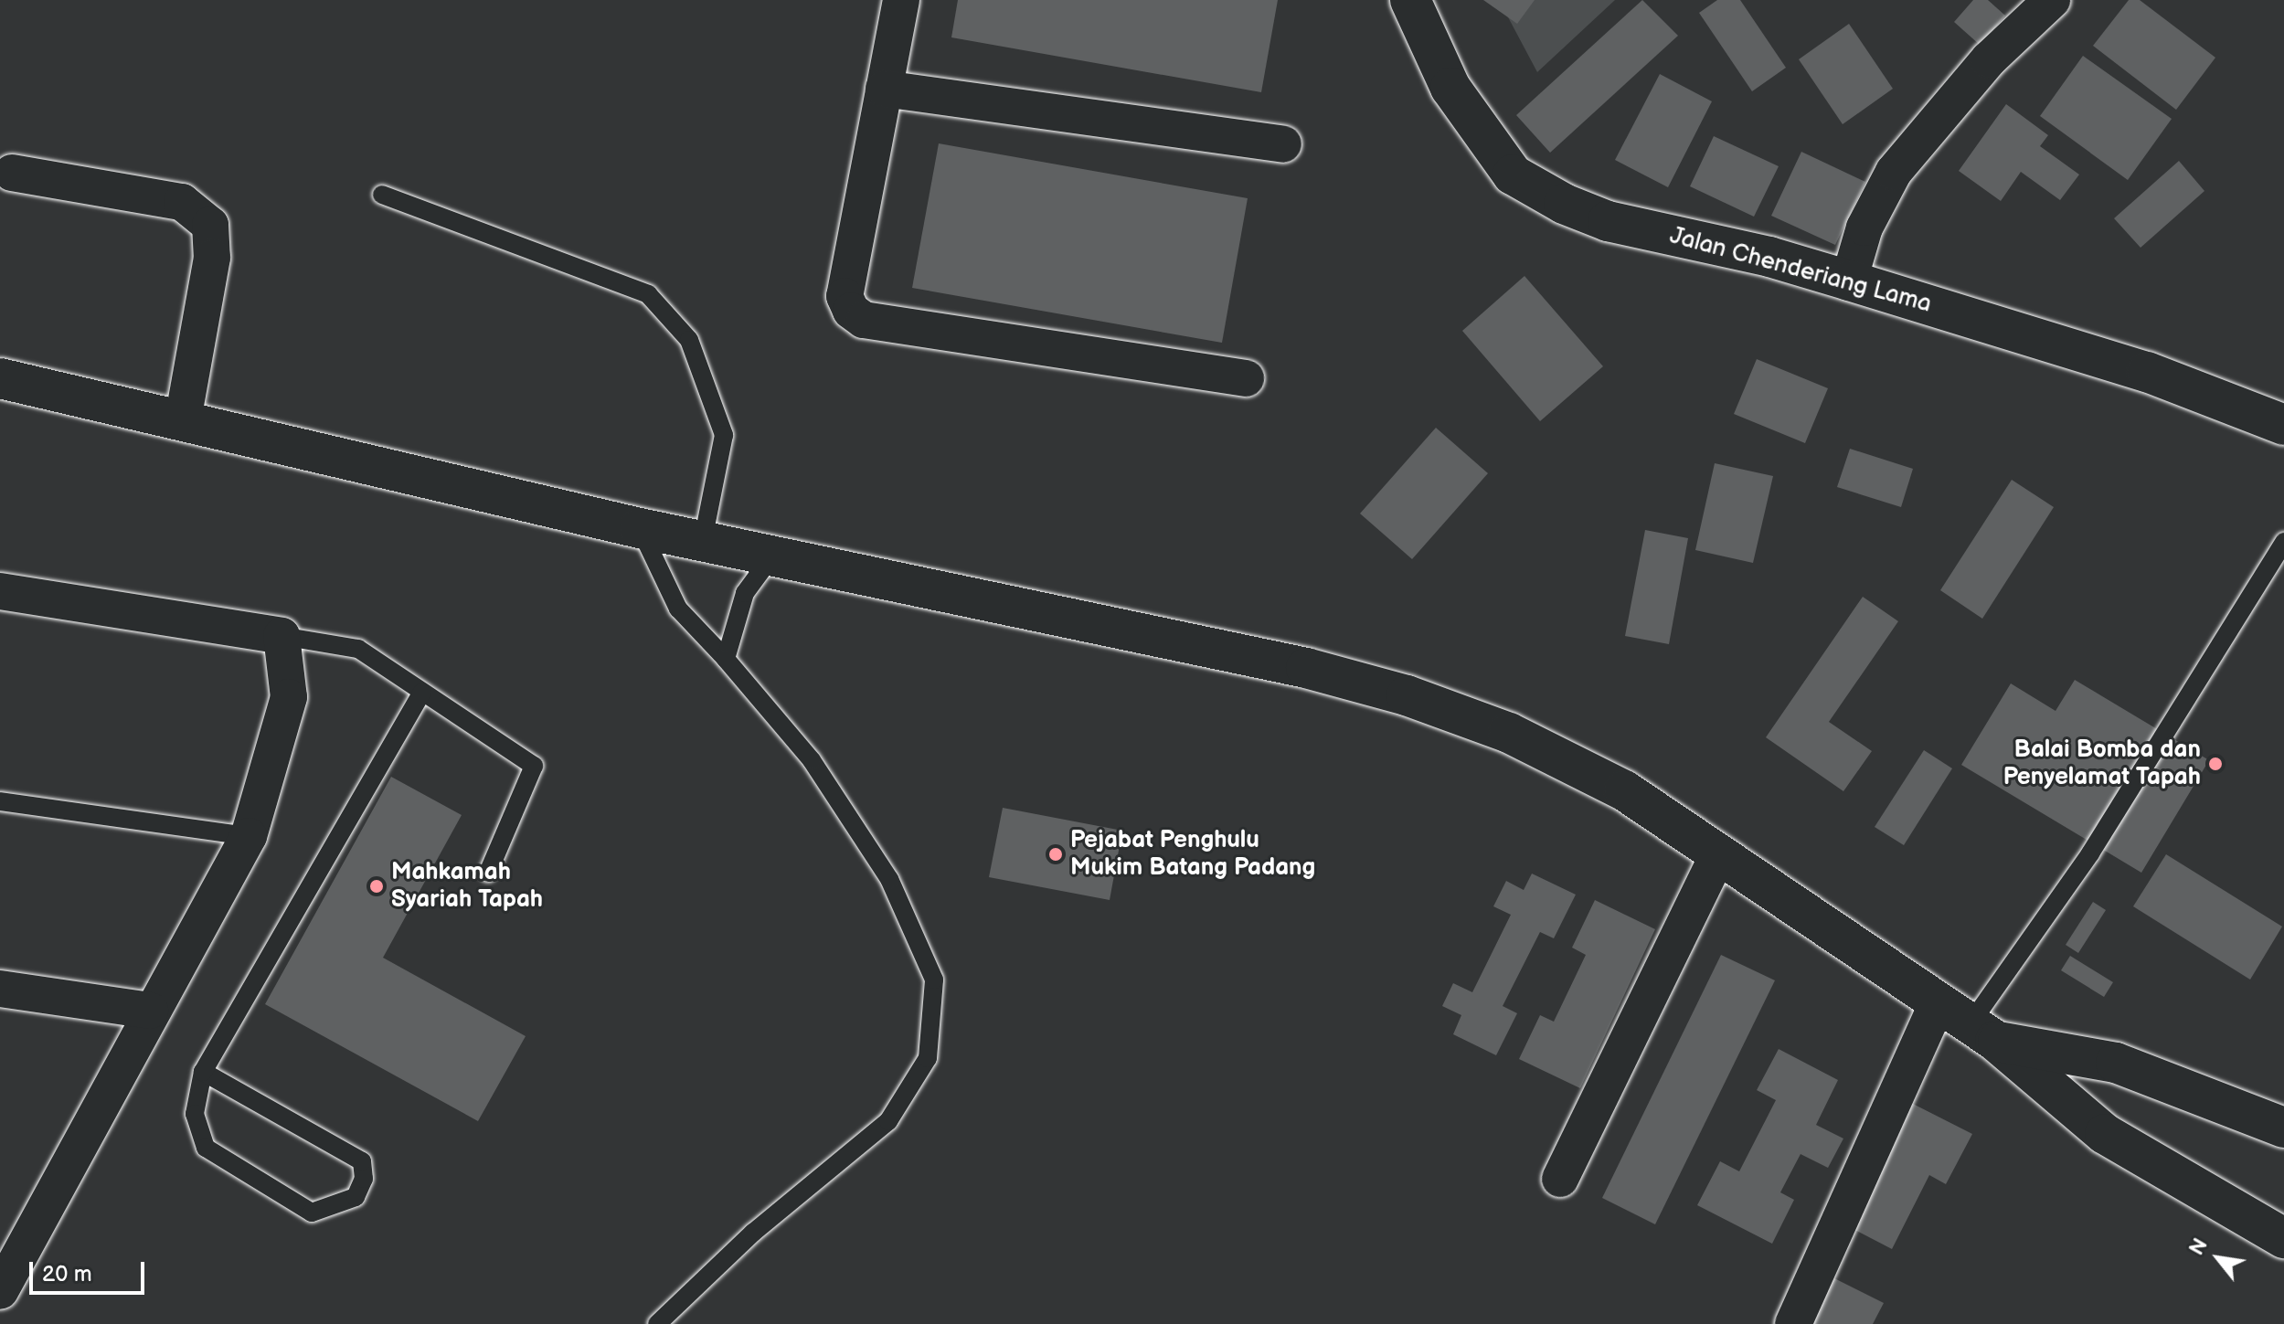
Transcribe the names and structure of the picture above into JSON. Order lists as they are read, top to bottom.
{
  "streets": {
    "main road": ["Jalan Chenderiang Lama"]
  },
  "places": ["Balai Bomba dan Penyelamat Tapah", "Pejabat Penghulu Mukim Batang Padang", "Mahkamah Syariah Tapah"],
  "scale_bar": "20 m",
  "north": "top left"
}
